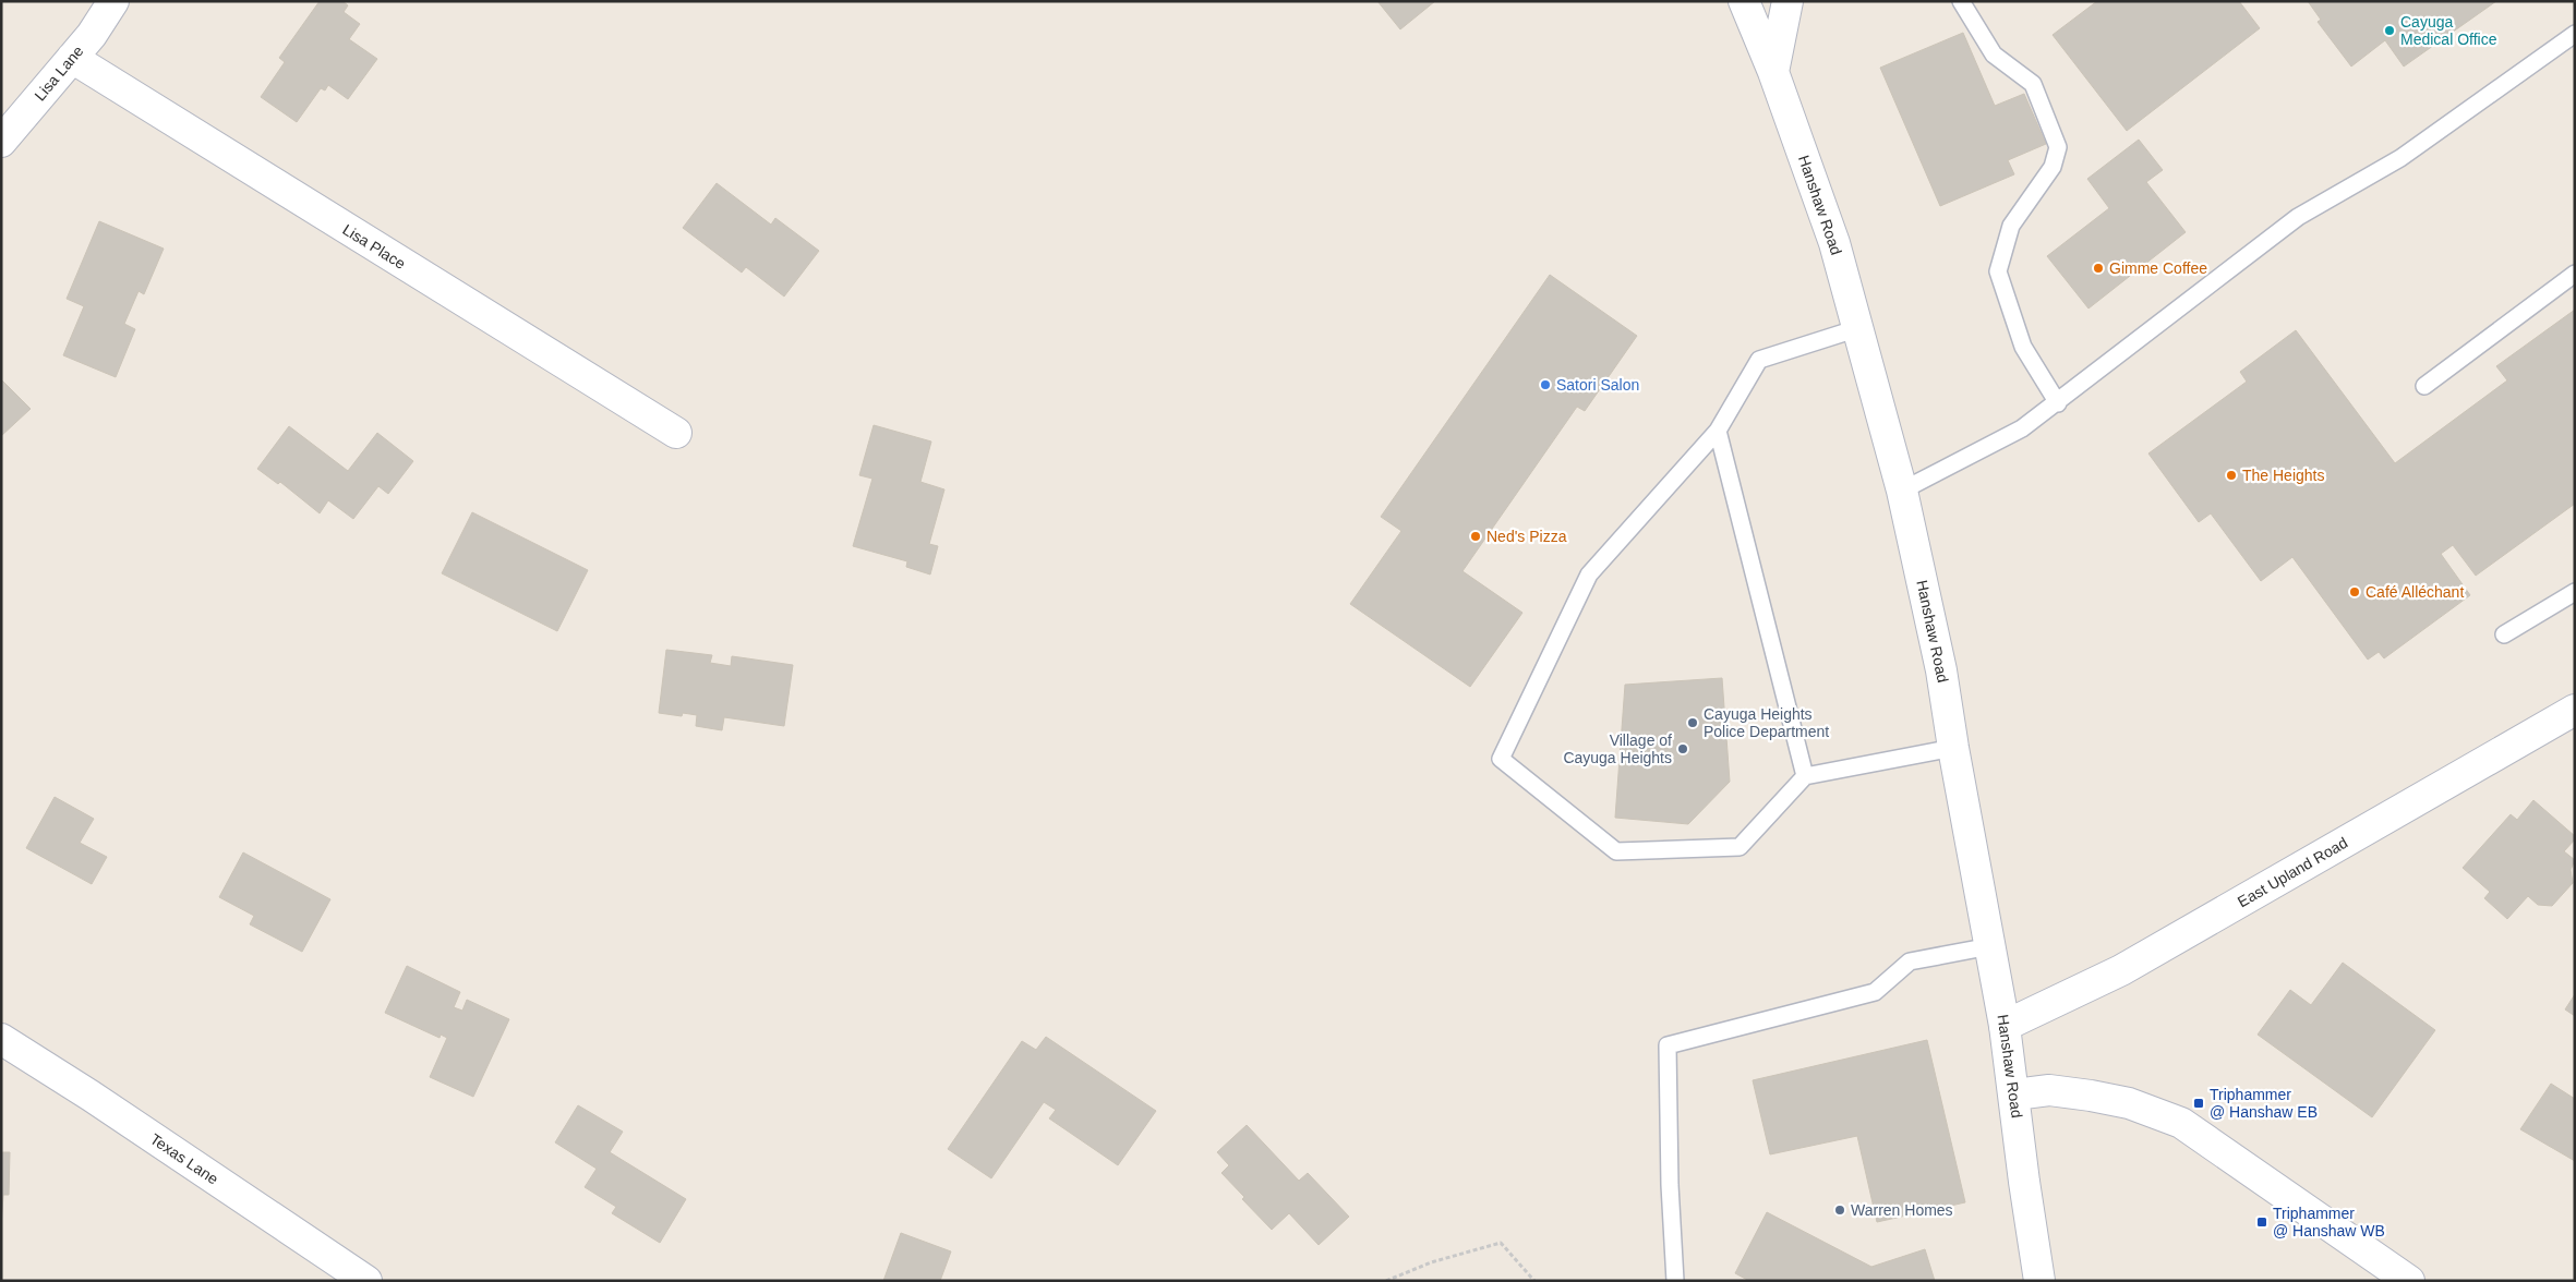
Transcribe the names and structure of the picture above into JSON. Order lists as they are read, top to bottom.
{
  "streets": {
    "street": [
      "Lisa Lane",
      "Hanshaw Road",
      "Lisa Place",
      "East Upland Road",
      "Texas Lane"
    ]
  },
  "crossings": [
    ["Lisa Lane", "Lisa Place"],
    ["Hanshaw Road", "East Upland Road"]
  ],
  "places": {
    "other": [
      "Cayuga Medical Office",
      "Gimme Coffee",
      "Satori Salon",
      "The Heights",
      "Ned's Pizza",
      "Café Alléchant",
      "Cayuga Heights Police Department",
      "Village of Cayuga Heights",
      "Warren Homes"
    ],
    "transit": ["Triphammer @ Hanshaw EB", "Triphammer @ Hanshaw WB"]
  }
}
